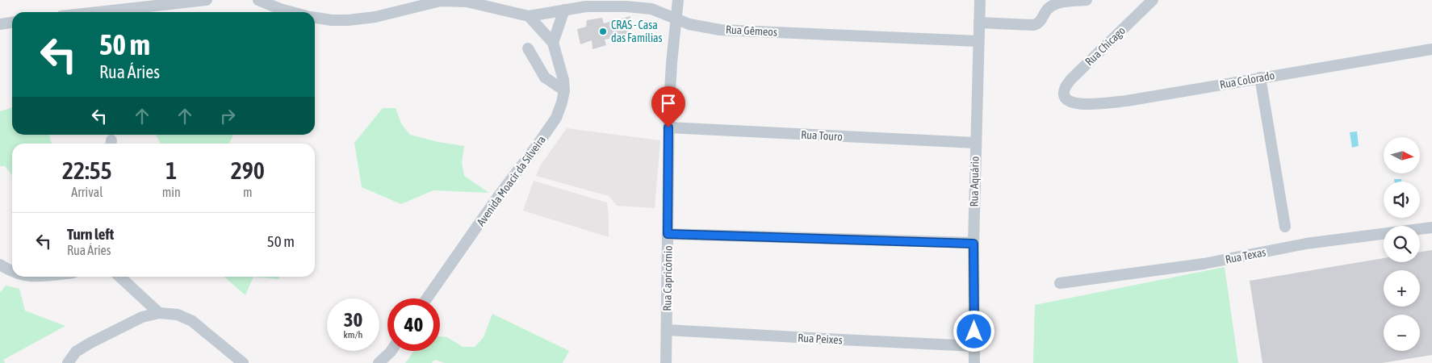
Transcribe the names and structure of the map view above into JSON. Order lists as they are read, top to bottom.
{
  "streets": {
    "street": [
      "Rua Gêmeos",
      "Rua Chicago",
      "Rua Colorado",
      "Rua Touro",
      "Avenida Moacir da Silveira",
      "Rua Aquário",
      "Rua Texas",
      "Rua Capricórnio",
      "Rua Peixes"
    ]
  },
  "crossings": [
    ["Rua Gêmeos", "Avenida Moacir da Silveira"],
    ["Rua Gêmeos", "Rua Aquário"],
    ["Rua Gêmeos", "Rua Capricórnio"],
    ["Rua Chicago", "Rua Colorado"],
    ["Rua Touro", "Rua Aquário"],
    ["Rua Touro", "Rua Capricórnio"],
    ["Rua Aquário", "Rua Peixes"],
    ["Rua Capricórnio", "Rua Peixes"]
  ],
  "places": ["CRAS - Casa das Famílias"],
  "north": "right",
  "page": {
    "turn": ["50 m", "Rua Áries"],
    "map_buttons": ["+", "−"],
    "eta": [
      "22:55",
      "Arrival",
      "1",
      "min",
      "290",
      "m"
    ],
    "list": [
      {
        "name": "Turn left",
        "note": "Rua Áries",
        "value": "50 m"
      }
    ],
    "speed": "30 km/h",
    "limit": "40"
  }
}
